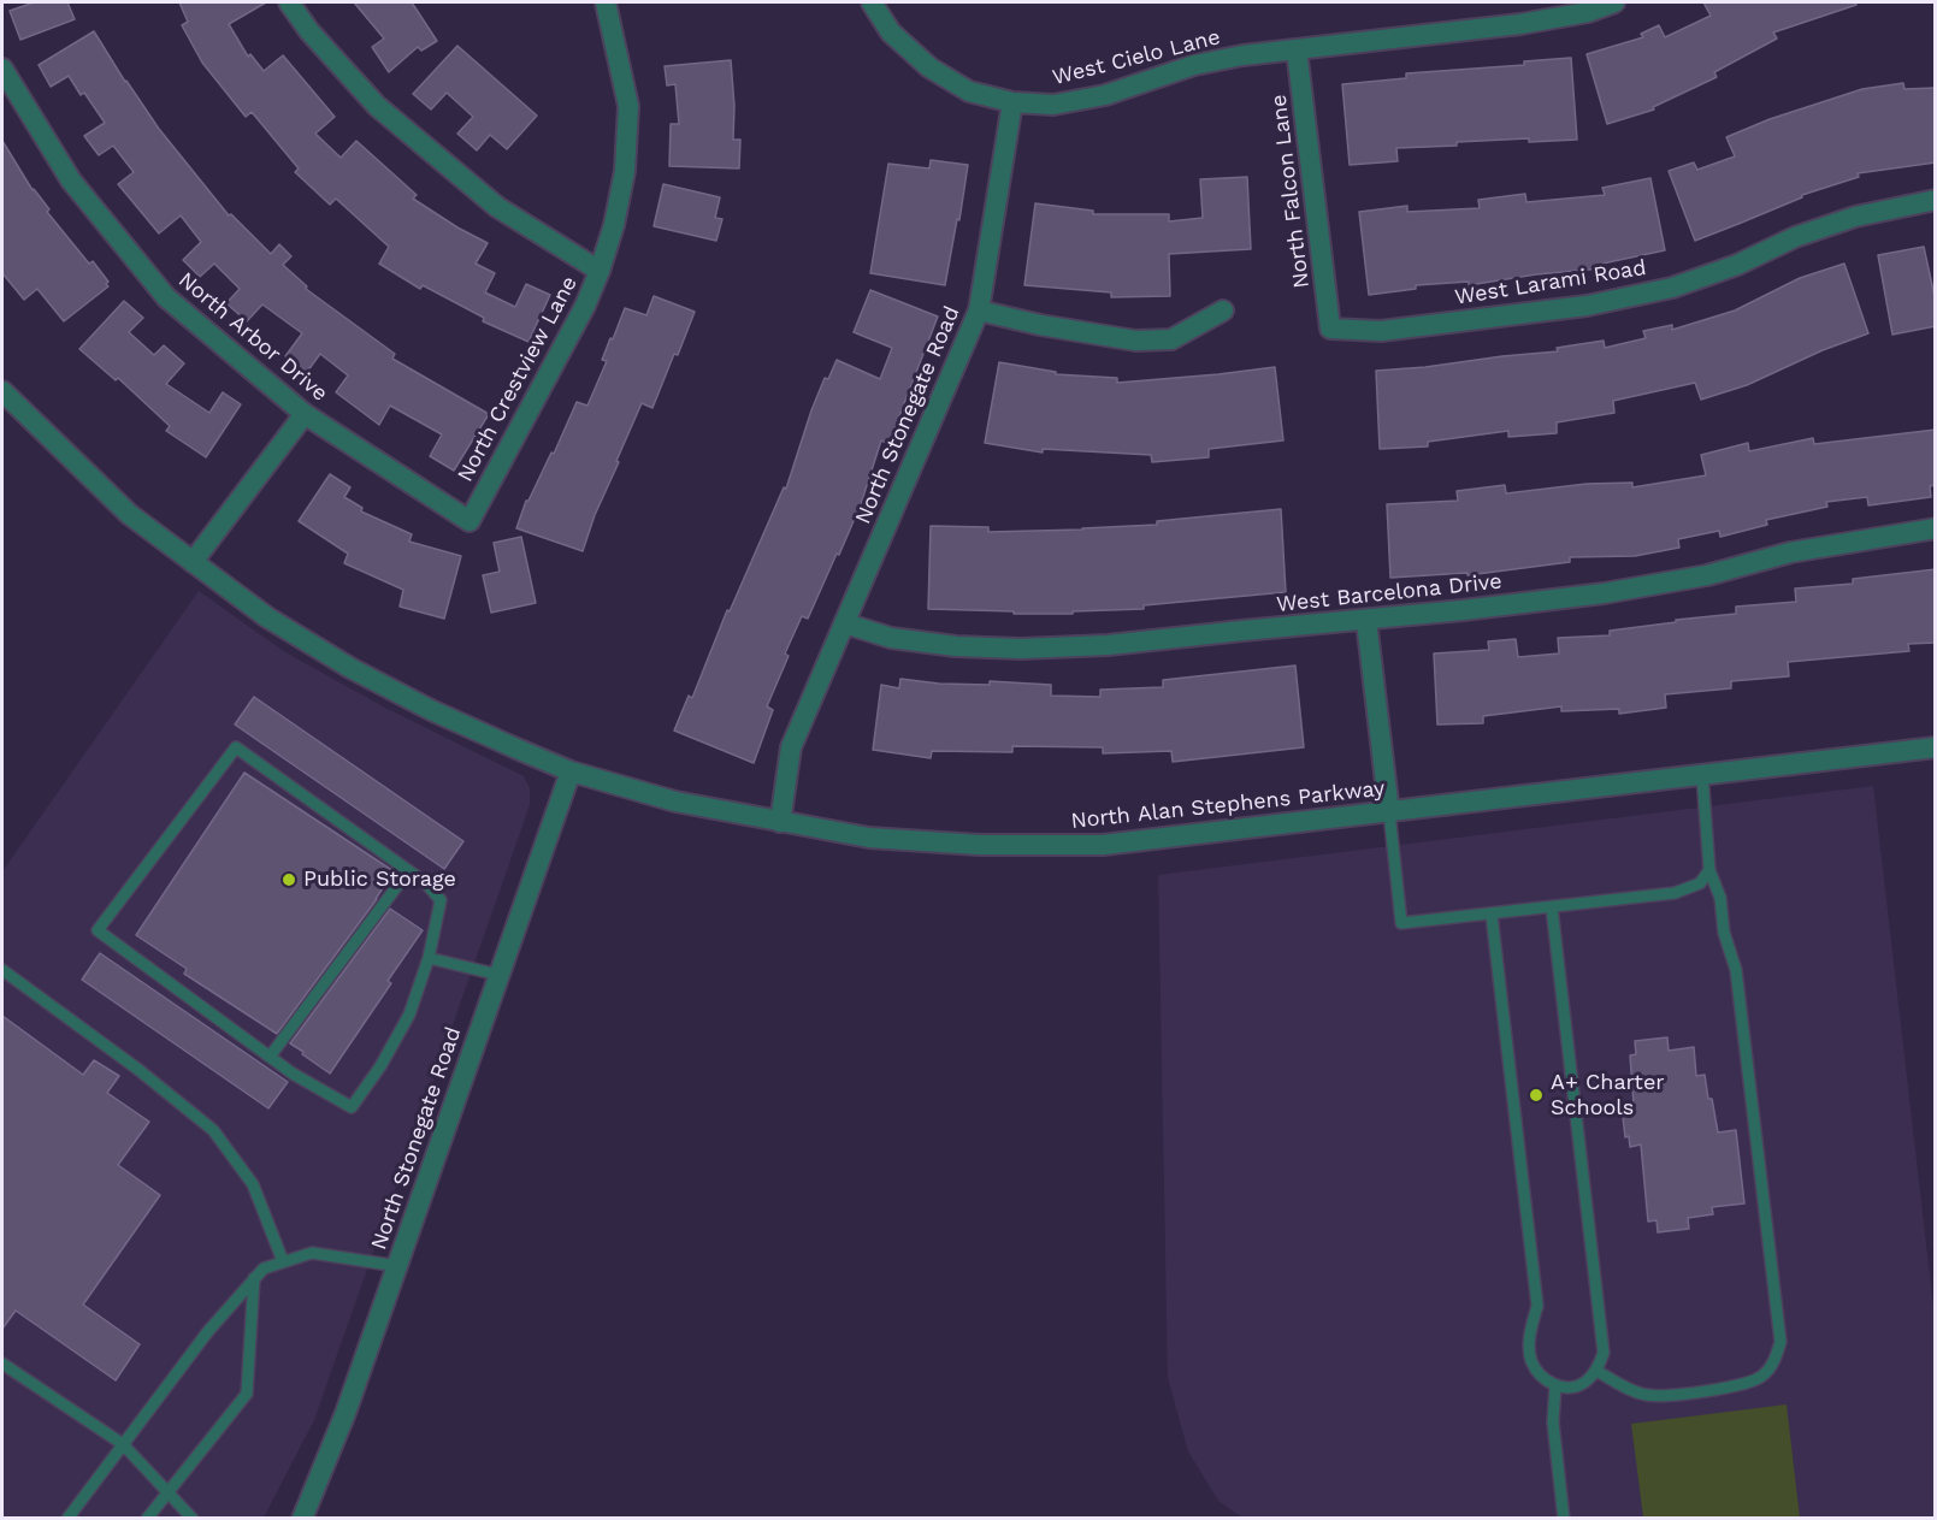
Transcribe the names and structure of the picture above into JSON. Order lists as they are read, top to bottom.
{
  "streets": {
    "street": [
      "West Cielo Lane",
      "North Falcon Lane",
      "West Larami Road",
      "North Arbor Drive",
      "North Crestview Lane",
      "North Stonegate Road",
      "West Barcelona Drive",
      "North Alan Stephens Parkway"
    ]
  },
  "crossings": [
    ["West Cielo Lane", "North Falcon Lane"],
    ["West Cielo Lane", "North Stonegate Road"],
    ["North Falcon Lane", "West Larami Road"],
    ["North Arbor Drive", "North Crestview Lane"],
    ["North Stonegate Road", "West Barcelona Drive"],
    ["North Stonegate Road", "North Alan Stephens Parkway"]
  ],
  "places": ["Public Storage", "A+ Charter Schools"]
}
